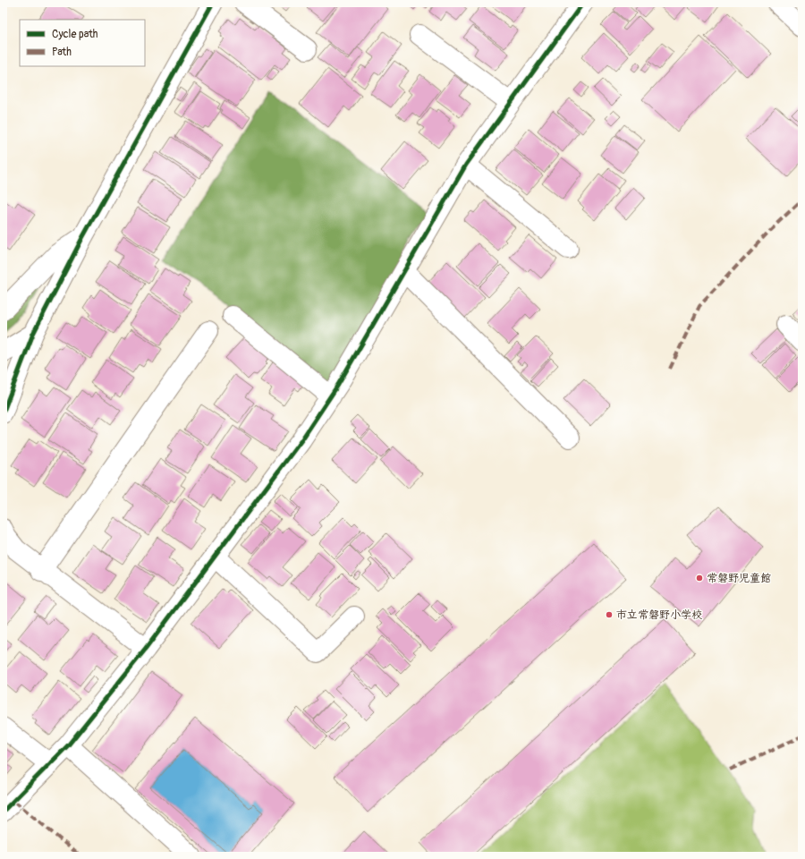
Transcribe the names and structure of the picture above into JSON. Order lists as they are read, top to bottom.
{
  "places": ["常磐野児童館", "市立常磐野小学校"],
  "legend": ["Cycle path", "Path"]
}
